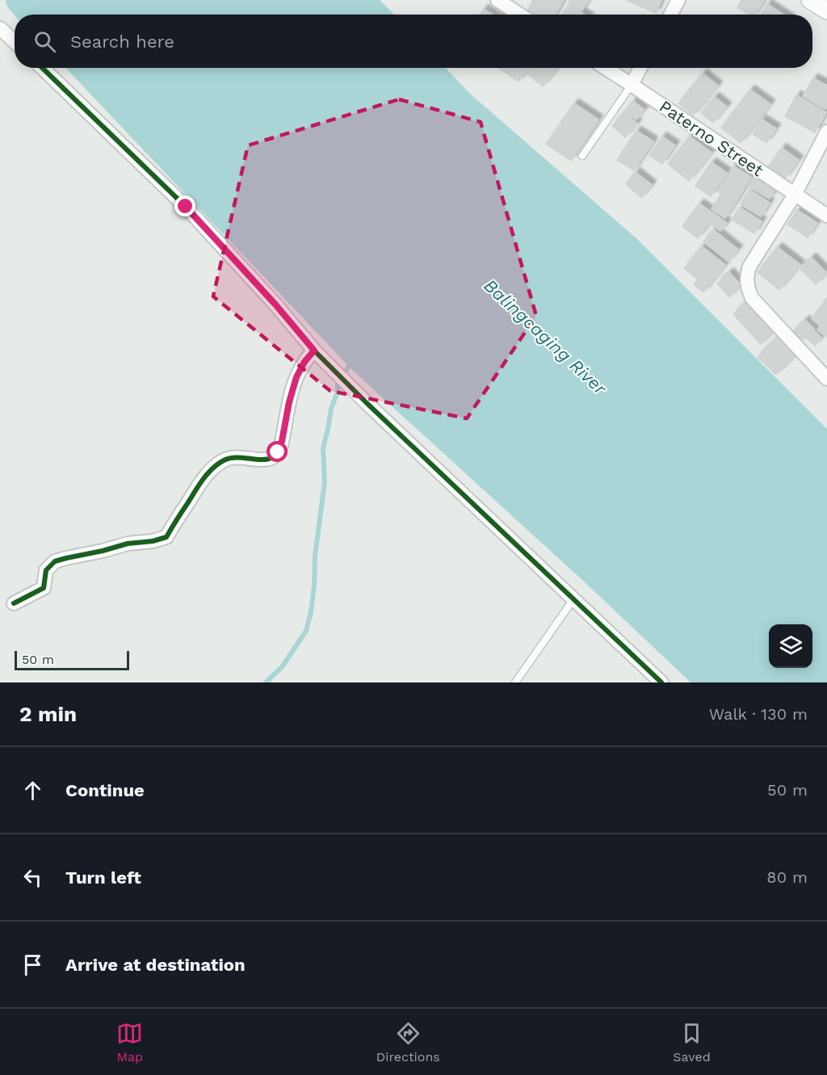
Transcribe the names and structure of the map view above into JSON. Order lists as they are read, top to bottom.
{
  "streets": {
    "street": ["Paterno Street"]
  },
  "water": ["Balingcaging River"],
  "scale_bar": "50 m",
  "page": {
    "search": "Search here",
    "scale": "50 m",
    "heading": ["2 min", "Walk · 130 m"],
    "list": [
      ["Continue", "50 m"],
      ["Turn left", "80 m"],
      "Arrive at destination"
    ],
    "nav": ["Map", "Directions", "Saved"]
  }
}
